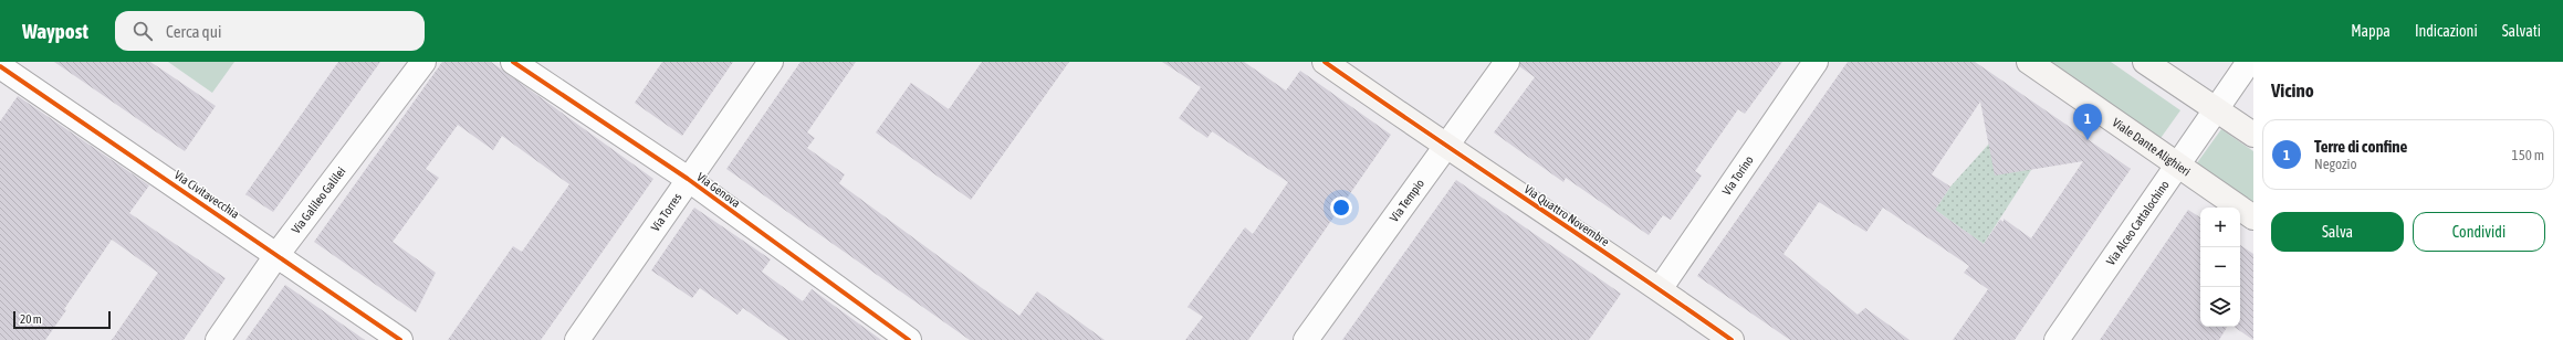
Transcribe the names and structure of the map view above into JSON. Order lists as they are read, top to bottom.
{
  "streets": {
    "street": [
      "Viale Dante Alighieri",
      "Via Torino",
      "Via Genova",
      "Via Civitavecchia",
      "Via Galileo Galilei",
      "Via Tempio",
      "Via Torres",
      "Via Quattro Novembre",
      "Via Alceo Cattalochino"
    ]
  },
  "crossings": [
    ["Viale Dante Alighieri", "Via Alceo Cattalochino"],
    ["Via Torino", "Via Quattro Novembre"],
    ["Via Genova", "Via Torres"],
    ["Via Civitavecchia", "Via Galileo Galilei"],
    ["Via Tempio", "Via Quattro Novembre"]
  ],
  "scale_bar": "20 m",
  "page": {
    "header": "Waypost",
    "search": "Cerca qui",
    "nav": ["Mappa", "Indicazioni", "Salvati"],
    "heading": "Vicino",
    "pins": "1",
    "list": [
      {
        "mark": "1",
        "name": "Terre di confine",
        "note": "Negozio",
        "value": "150 m"
      }
    ],
    "buttons": ["Salva", "Condividi"],
    "map_buttons": ["+", "−"],
    "scale": "20 m"
  }
}
